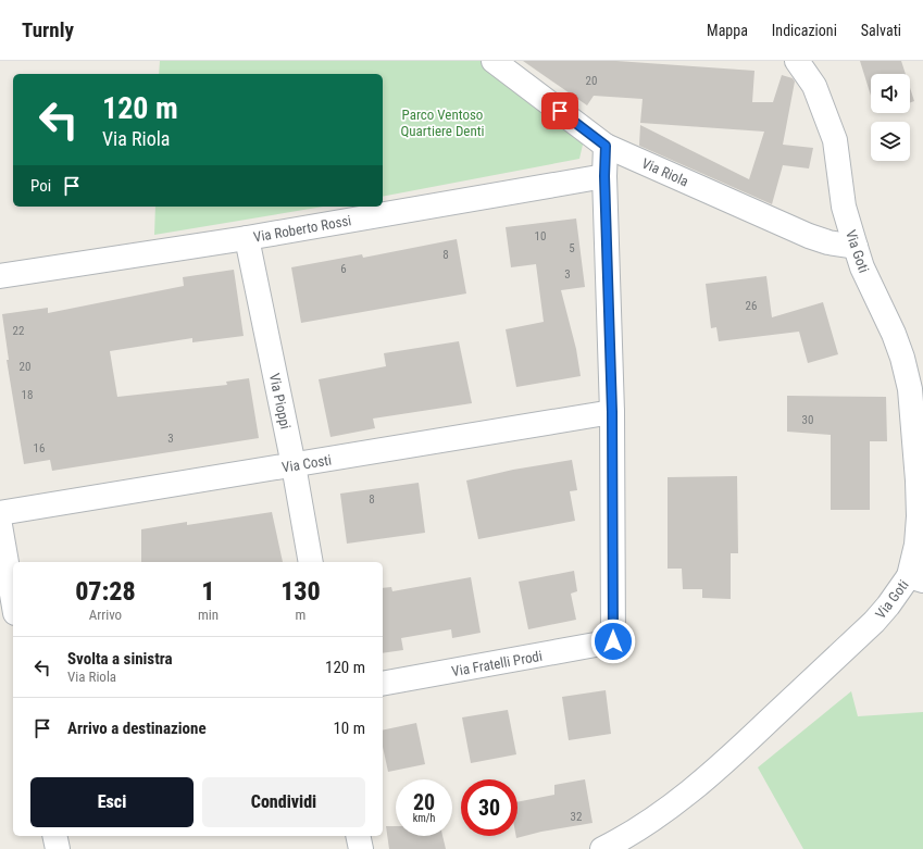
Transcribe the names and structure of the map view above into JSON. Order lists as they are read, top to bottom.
{
  "streets": {
    "street": [
      "Via Riola",
      "Via Roberto Rossi",
      "Via Goti",
      "Via Pioppi",
      "Via Costi",
      "Via Fratelli Prodi"
    ]
  },
  "crossings": [
    ["Via Riola", "Via Goti"],
    ["Via Roberto Rossi", "Via Pioppi"],
    ["Via Pioppi", "Via Costi"],
    ["Via Costi", "Via Fratelli Prodi"]
  ],
  "parks": ["Parco Ventoso Quartiere Denti"],
  "house_numbers": [
    "20",
    "10",
    "5",
    "8",
    "6",
    "3",
    "26",
    "22",
    "20",
    "18",
    "30",
    "3",
    "16",
    "8",
    "32"
  ],
  "page": {
    "header": "Turnly",
    "nav": ["Mappa", "Indicazioni", "Salvati"],
    "turn": ["120 m", "Via Riola"],
    "then": "Poi",
    "eta": [
      "07:28",
      "Arrivo",
      "1",
      "min",
      "130",
      "m"
    ],
    "list": [
      {
        "name": "Svolta a sinistra",
        "note": "Via Riola",
        "value": "120 m"
      },
      {
        "name": "Arrivo a destinazione",
        "value": "10 m"
      }
    ],
    "buttons": ["Esci", "Condividi"],
    "speed": "20 km/h",
    "limit": "30"
  }
}
